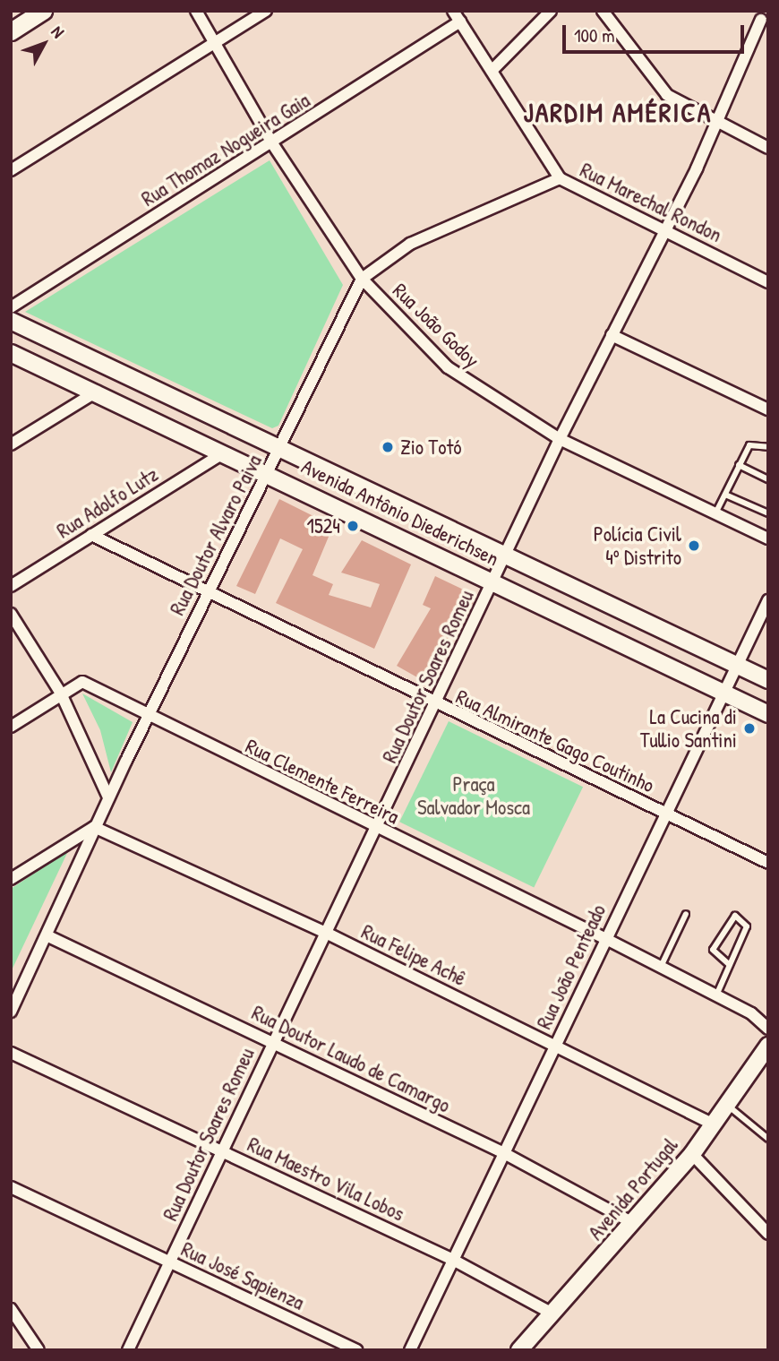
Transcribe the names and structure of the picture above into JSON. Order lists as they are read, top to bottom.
{
  "streets": {
    "main road": ["Avenida Antônio Diederichsen", "Avenida Portugal"],
    "street": [
      "Rua Thomaz Nogueira Gaia",
      "Rua Marechal Rondon",
      "Rua João Godoy",
      "Rua Adolfo Lutz",
      "Rua Doutor Alvaro Paiva",
      "Rua Doutor Soares Romeu",
      "Rua Almirante Gago Coutinho",
      "Rua Clemente Ferreira",
      "Rua Felipe Achê",
      "Rua João Penteado",
      "Rua Doutor Laudo de Camargo",
      "Rua Maestro Vila Lobos",
      "Rua José Sapienza"
    ]
  },
  "crossings": [
    ["Rua Thomaz Nogueira Gaia", "Rua Marechal Rondon"],
    ["Rua Thomaz Nogueira Gaia", "Rua João Godoy"],
    ["Rua Marechal Rondon", "Rua Doutor Alvaro Paiva"],
    ["Rua Marechal Rondon", "Rua Doutor Soares Romeu"],
    ["Rua João Godoy", "Rua Doutor Alvaro Paiva"],
    ["Rua João Godoy", "Rua Doutor Soares Romeu"],
    ["Rua Adolfo Lutz", "Avenida Antônio Diederichsen"],
    ["Rua Adolfo Lutz", "Rua Almirante Gago Coutinho"],
    ["Avenida Antônio Diederichsen", "Rua Doutor Alvaro Paiva"],
    ["Avenida Antônio Diederichsen", "Rua Doutor Soares Romeu"],
    ["Avenida Antônio Diederichsen", "Rua João Penteado"],
    ["Rua Doutor Alvaro Paiva", "Rua Almirante Gago Coutinho"],
    ["Rua Doutor Alvaro Paiva", "Rua Clemente Ferreira"],
    ["Rua Doutor Alvaro Paiva", "Rua Felipe Achê"],
    ["Rua Doutor Alvaro Paiva", "Rua Doutor Laudo de Camargo"],
    ["Rua Doutor Soares Romeu", "Rua Almirante Gago Coutinho"],
    ["Rua Doutor Soares Romeu", "Rua Clemente Ferreira"],
    ["Rua Doutor Soares Romeu", "Rua Felipe Achê"],
    ["Rua Doutor Soares Romeu", "Rua Doutor Laudo de Camargo"],
    ["Rua Doutor Soares Romeu", "Rua Maestro Vila Lobos"],
    ["Rua Doutor Soares Romeu", "Rua José Sapienza"],
    ["Rua Almirante Gago Coutinho", "Rua João Penteado"],
    ["Rua Clemente Ferreira", "Rua João Penteado"],
    ["Rua Felipe Achê", "Rua João Penteado"],
    ["Rua Felipe Achê", "Avenida Portugal"],
    ["Rua João Penteado", "Rua Doutor Laudo de Camargo"],
    ["Rua João Penteado", "Rua Maestro Vila Lobos"],
    ["Rua Doutor Laudo de Camargo", "Avenida Portugal"],
    ["Rua Maestro Vila Lobos", "Avenida Portugal"]
  ],
  "districts": ["JARDIM AMÉRICA"],
  "parks": ["Praça Salvador Mosca"],
  "places": [
    "Zio Totó",
    "1524",
    "Polícia Civil 4º Distrito",
    "La Cucina di Tullio Santini"
  ],
  "scale_bar": "100 m",
  "north": "top right"
}
